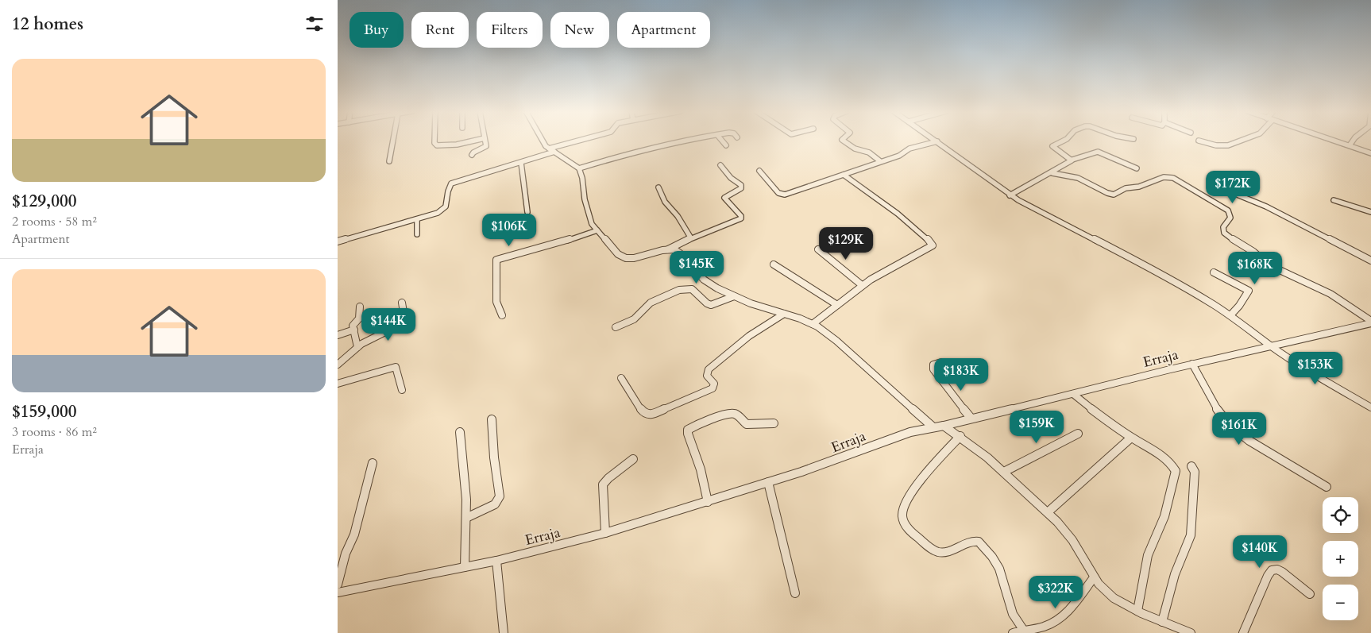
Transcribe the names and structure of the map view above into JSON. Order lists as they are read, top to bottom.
{
  "streets": {
    "street": ["Erraja"]
  },
  "page": {
    "heading": "12 homes",
    "chip": [
      "Buy",
      "Rent",
      "Filters",
      "New",
      "Apartment"
    ],
    "list": [
      {
        "name": "$129,000",
        "note": "2 rooms · 58 m² · Apartment"
      },
      {
        "name": "$159,000",
        "note": "3 rooms · 86 m² · Erraja"
      }
    ],
    "price": [
      "$172K",
      "$106K",
      "$129K",
      "$145K",
      "$168K",
      "$144K",
      "$153K",
      "$183K",
      "$159K",
      "$161K",
      "$140K",
      "$322K"
    ],
    "map_buttons": ["+", "−"]
  }
}
